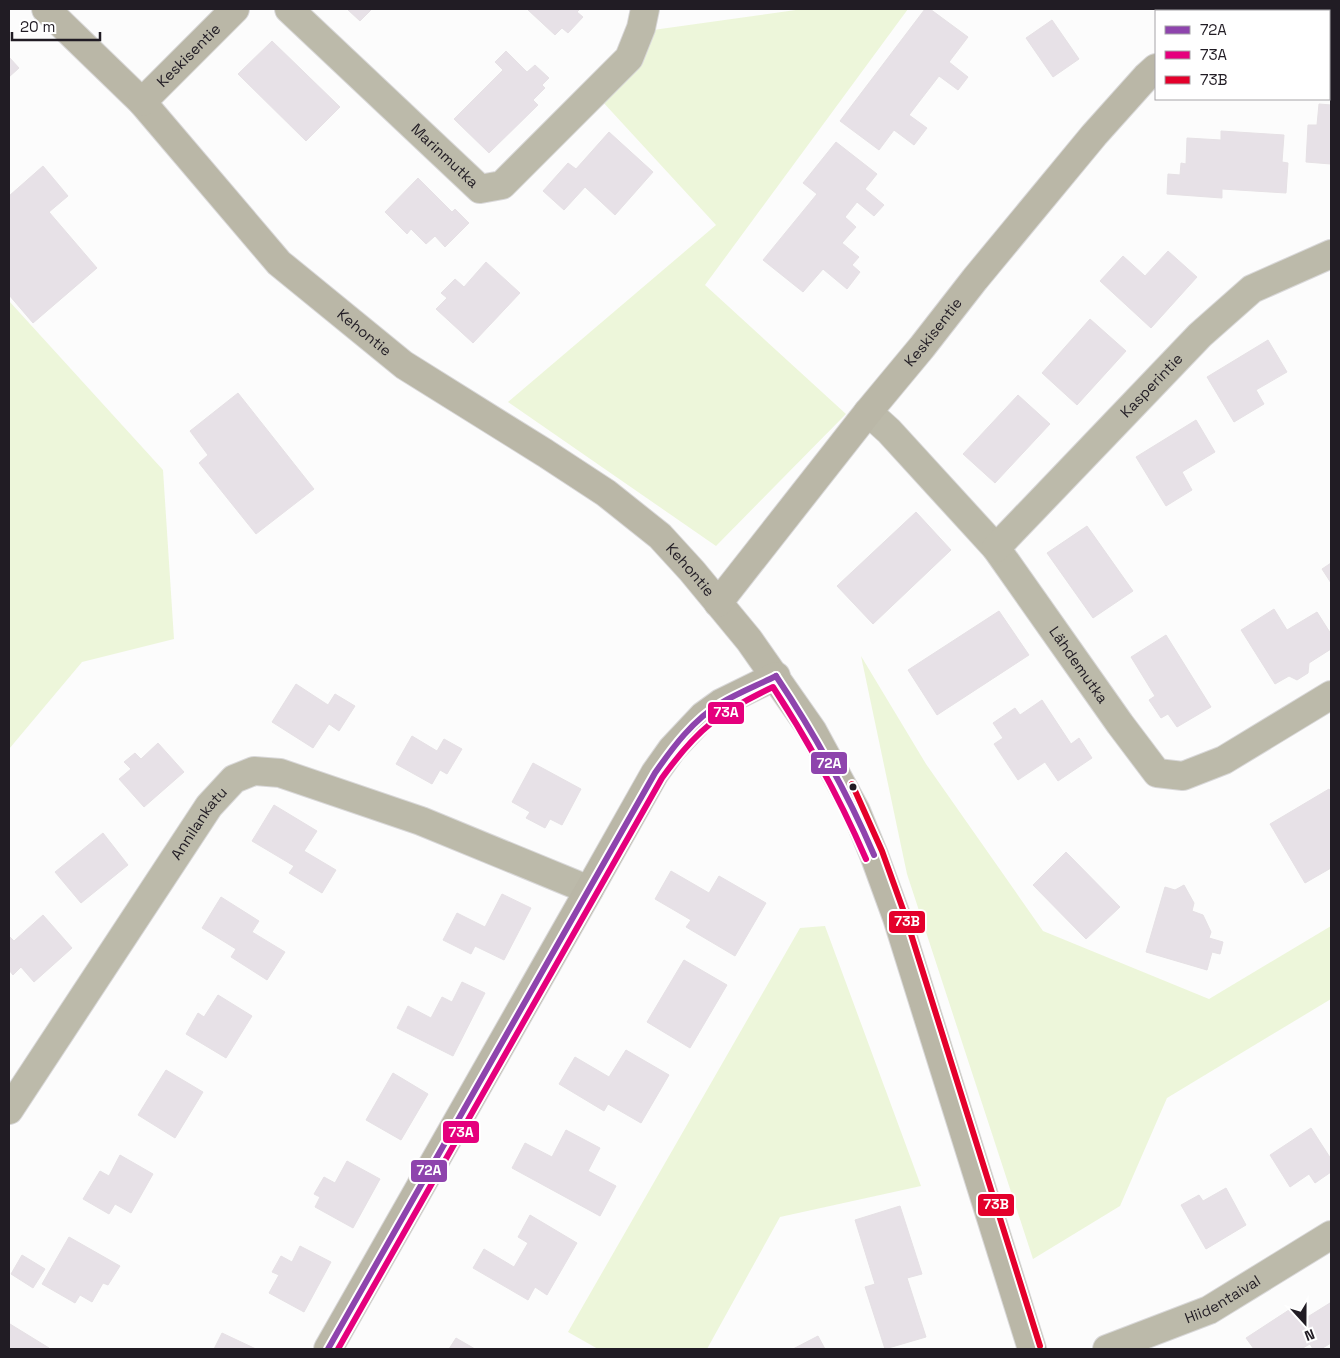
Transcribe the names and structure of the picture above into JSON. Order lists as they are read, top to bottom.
{
  "streets": {
    "street": [
      "Keskisentie",
      "Marinmutka",
      "Kehontie",
      "Kasperintie",
      "Lähdemutka",
      "Annilankatu",
      "Hiidentaival"
    ]
  },
  "crossings": [
    ["Keskisentie", "Kehontie"],
    ["Keskisentie", "Lähdemutka"],
    ["Kasperintie", "Lähdemutka"]
  ],
  "lines": ["transit line 72A", "transit line 73A", "transit line 73B"],
  "legend": ["72A", "73A", "73B"],
  "scale_bar": "20 m",
  "north": "bottom"
}
